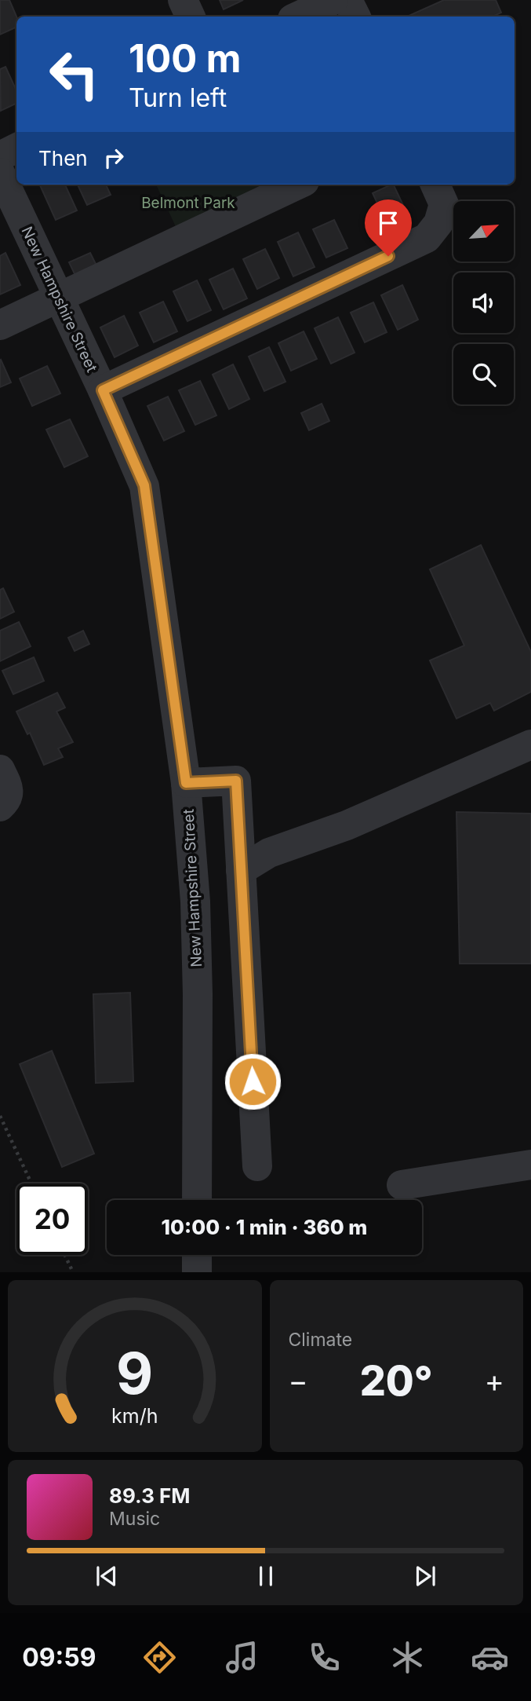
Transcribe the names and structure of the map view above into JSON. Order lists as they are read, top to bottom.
{
  "streets": {
    "street": ["New Hampshire Street"]
  },
  "parks": ["Belmont Park"],
  "north": "top right",
  "page": {
    "turn": ["100 m", "Turn left"],
    "then": "Then",
    "limit": "20",
    "trip": "10:00 · 1 min · 360 m",
    "tile": "Climate",
    "heat": ["−", "20°", "+"],
    "song": ["89.3 FM", "Music"],
    "tabs": "09:59",
    "gauge": ["9", "km/h"]
  }
}
